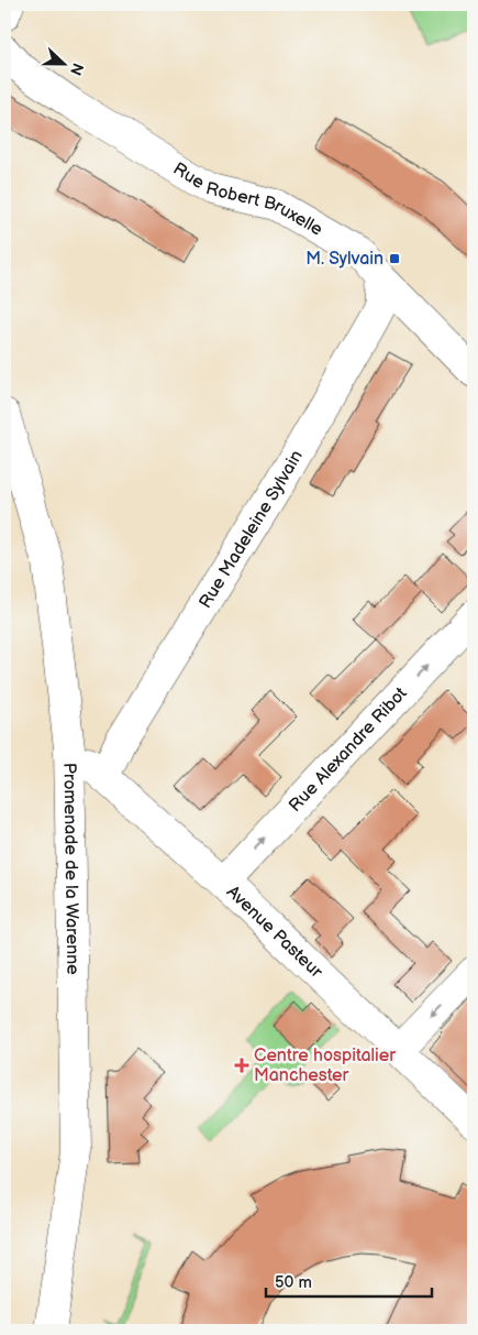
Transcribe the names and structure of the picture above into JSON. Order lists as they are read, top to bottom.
{
  "streets": {
    "street": [
      "Rue Robert Bruxelle",
      "Rue Madeleine Sylvain",
      "Rue Alexandre Ribot",
      "Promenade de la Warenne",
      "Avenue Pasteur"
    ]
  },
  "crossings": [
    ["Rue Robert Bruxelle", "Rue Madeleine Sylvain"],
    ["Rue Madeleine Sylvain", "Avenue Pasteur"],
    ["Rue Alexandre Ribot", "Avenue Pasteur"],
    ["Promenade de la Warenne", "Avenue Pasteur"]
  ],
  "one_way": ["Rue Alexandre Ribot"],
  "places": {
    "transit": ["M. Sylvain"],
    "health": ["Centre hospitalier Manchester"]
  },
  "scale_bar": "50 m",
  "north": "right"
}
